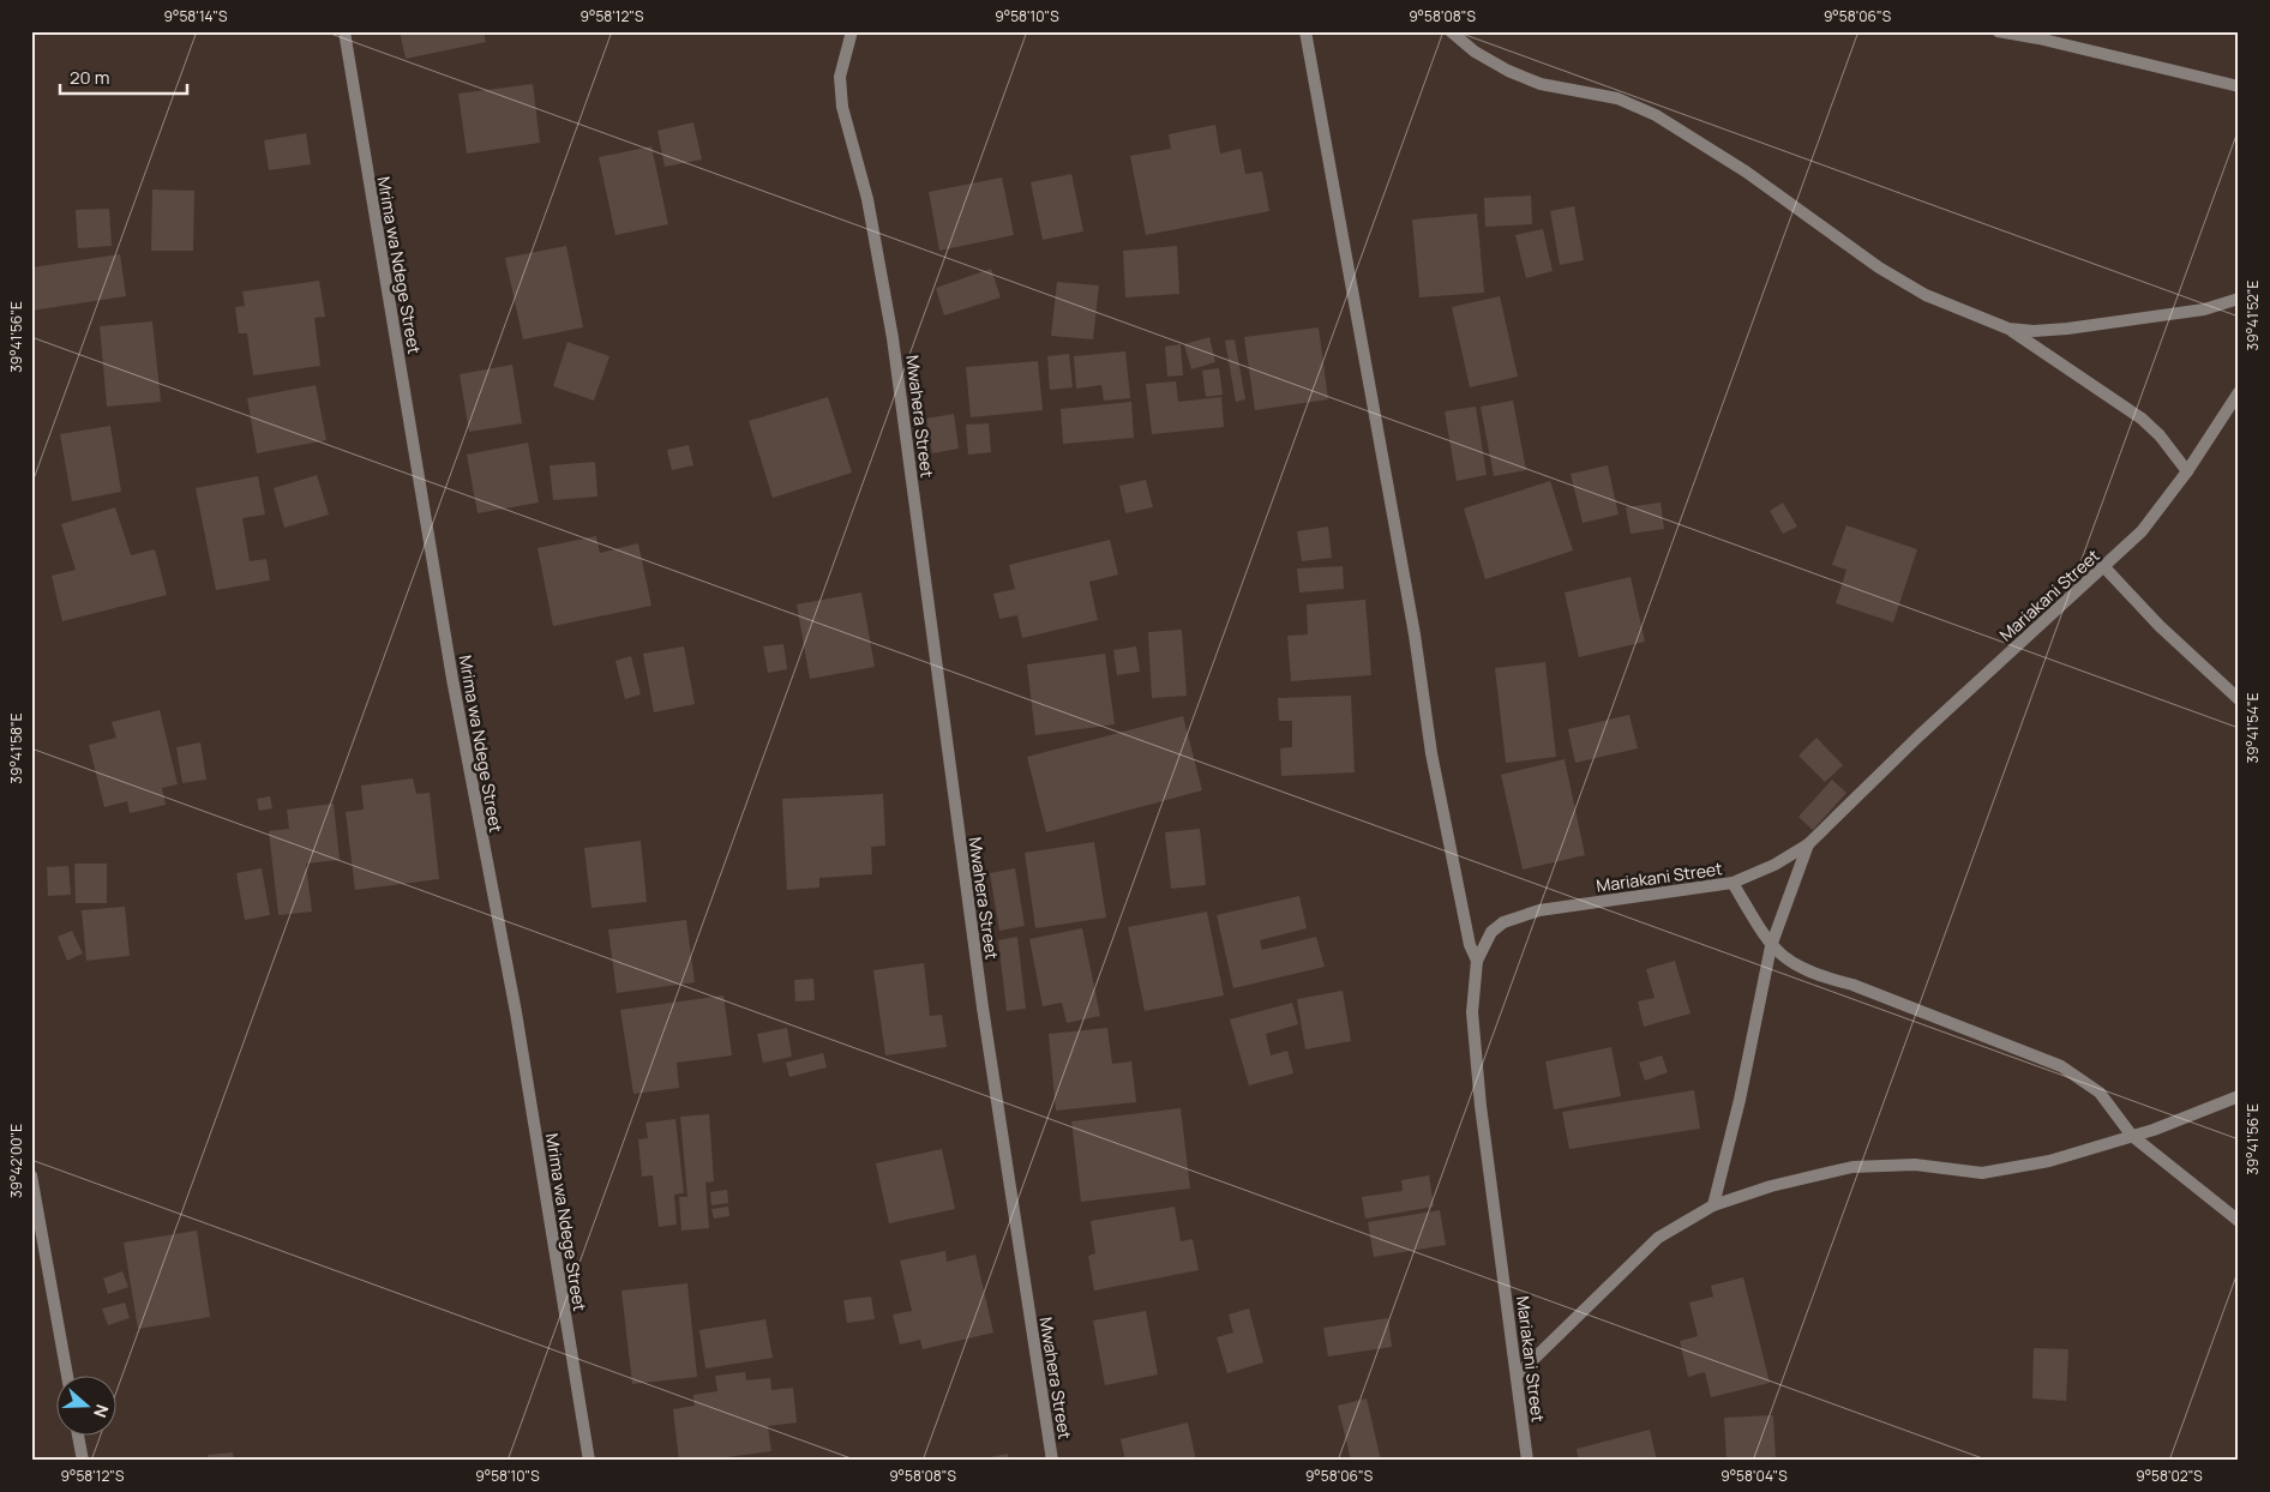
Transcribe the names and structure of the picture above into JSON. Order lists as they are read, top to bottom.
{
  "streets": {
    "street": ["Mrima wa Ndege Street", "Mwahera Street", "Mariakani Street"]
  },
  "scale_bar": "20 m",
  "north": "right",
  "coordinates": [
    "9°58'14\"S",
    "9°58'12\"S",
    "9°58'10\"S",
    "9°58'08\"S",
    "9°58'06\"S",
    "39°41'52\"E",
    "39°41'56\"E",
    "39°41'54\"E",
    "39°41'58\"E",
    "39°42'00\"E",
    "9°58'04\"S",
    "9°58'02\"S"
  ]
}
